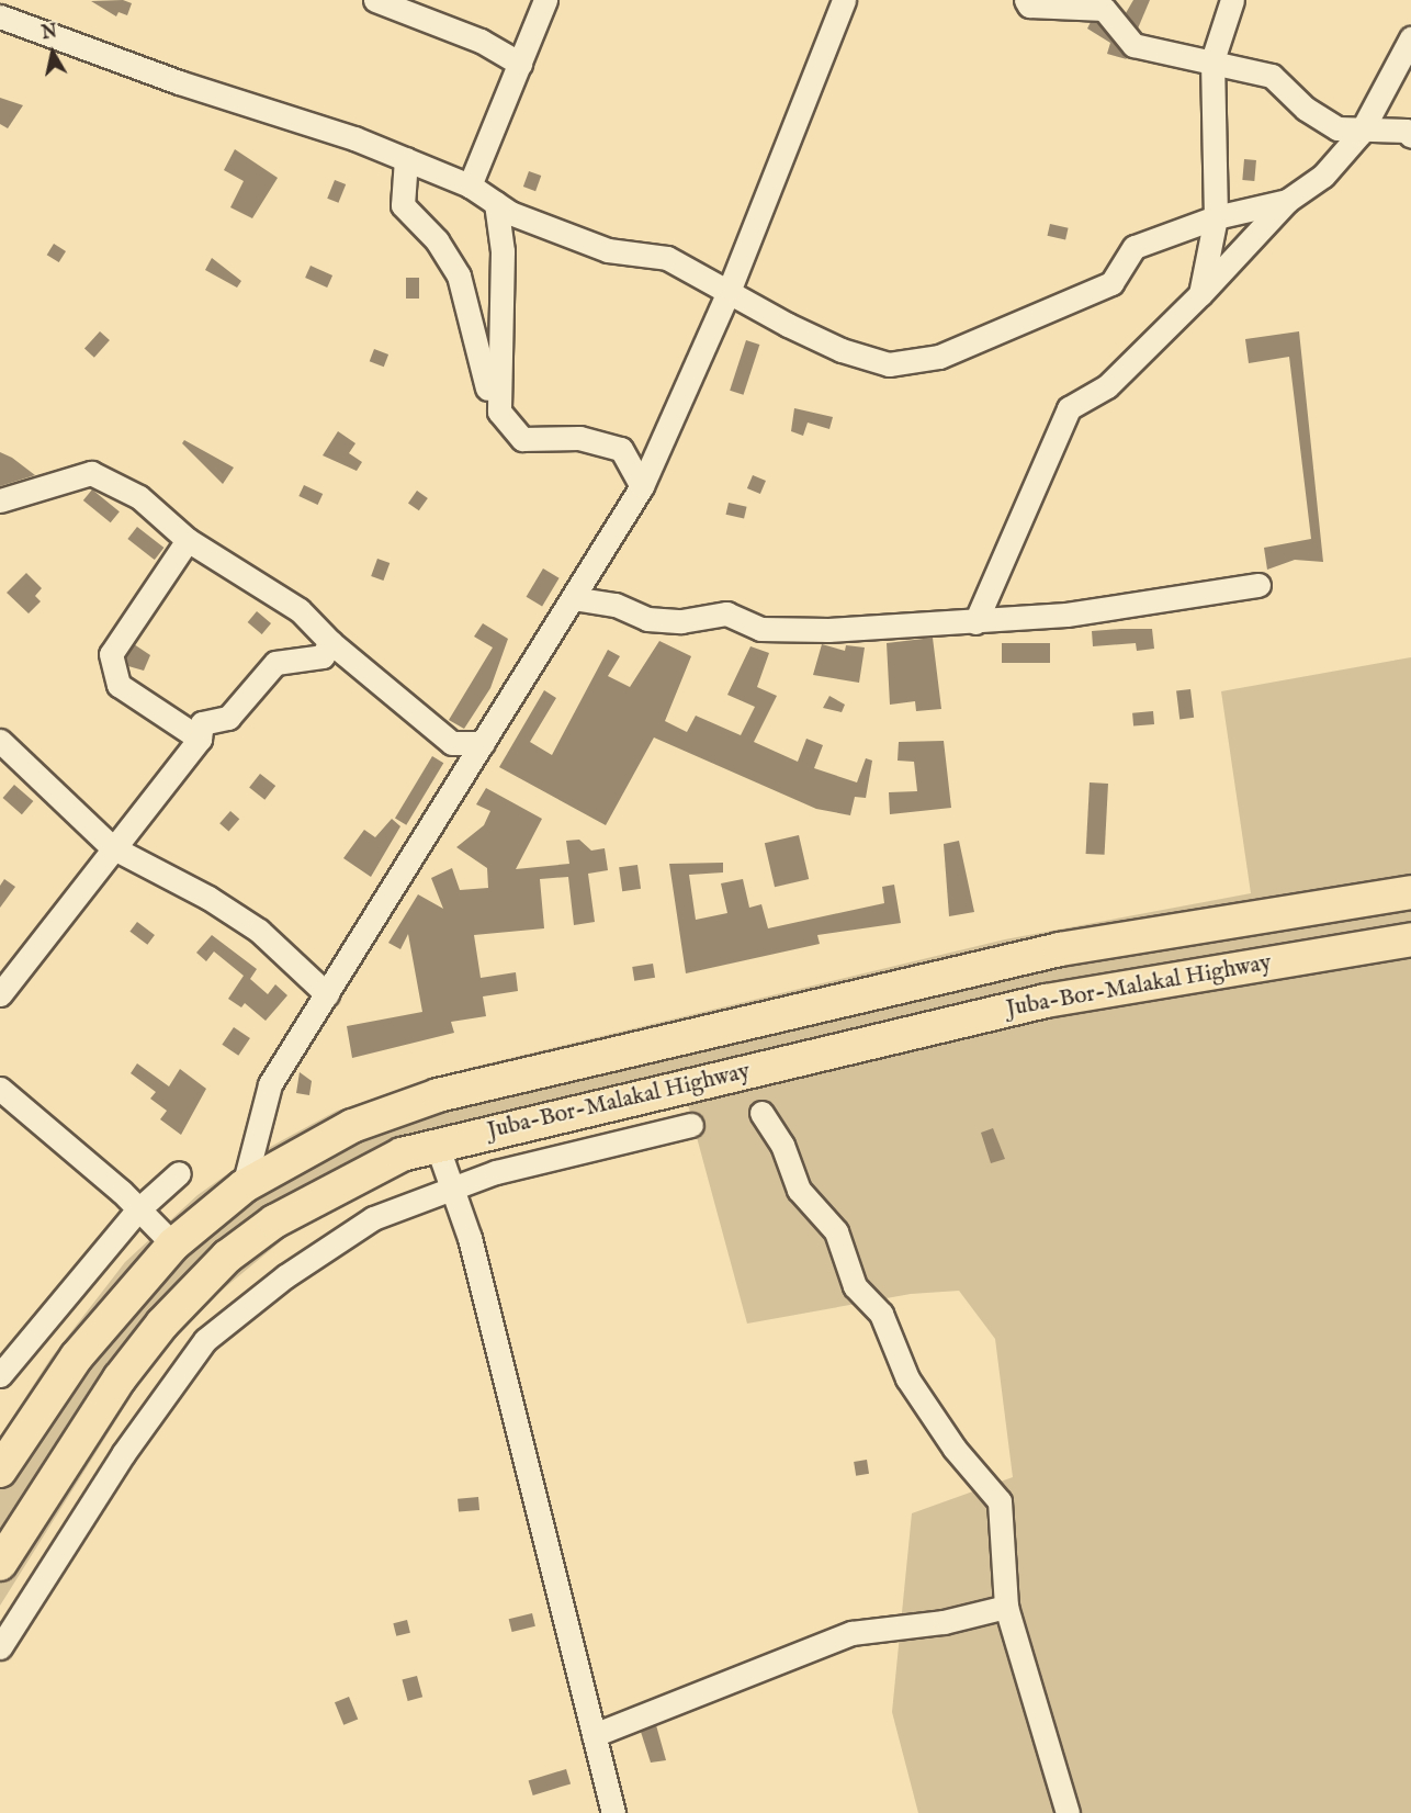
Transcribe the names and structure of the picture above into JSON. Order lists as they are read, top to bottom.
{
  "streets": {
    "highway": ["Juba-Bor-Malakal Highway"]
  },
  "north": "top"
}
